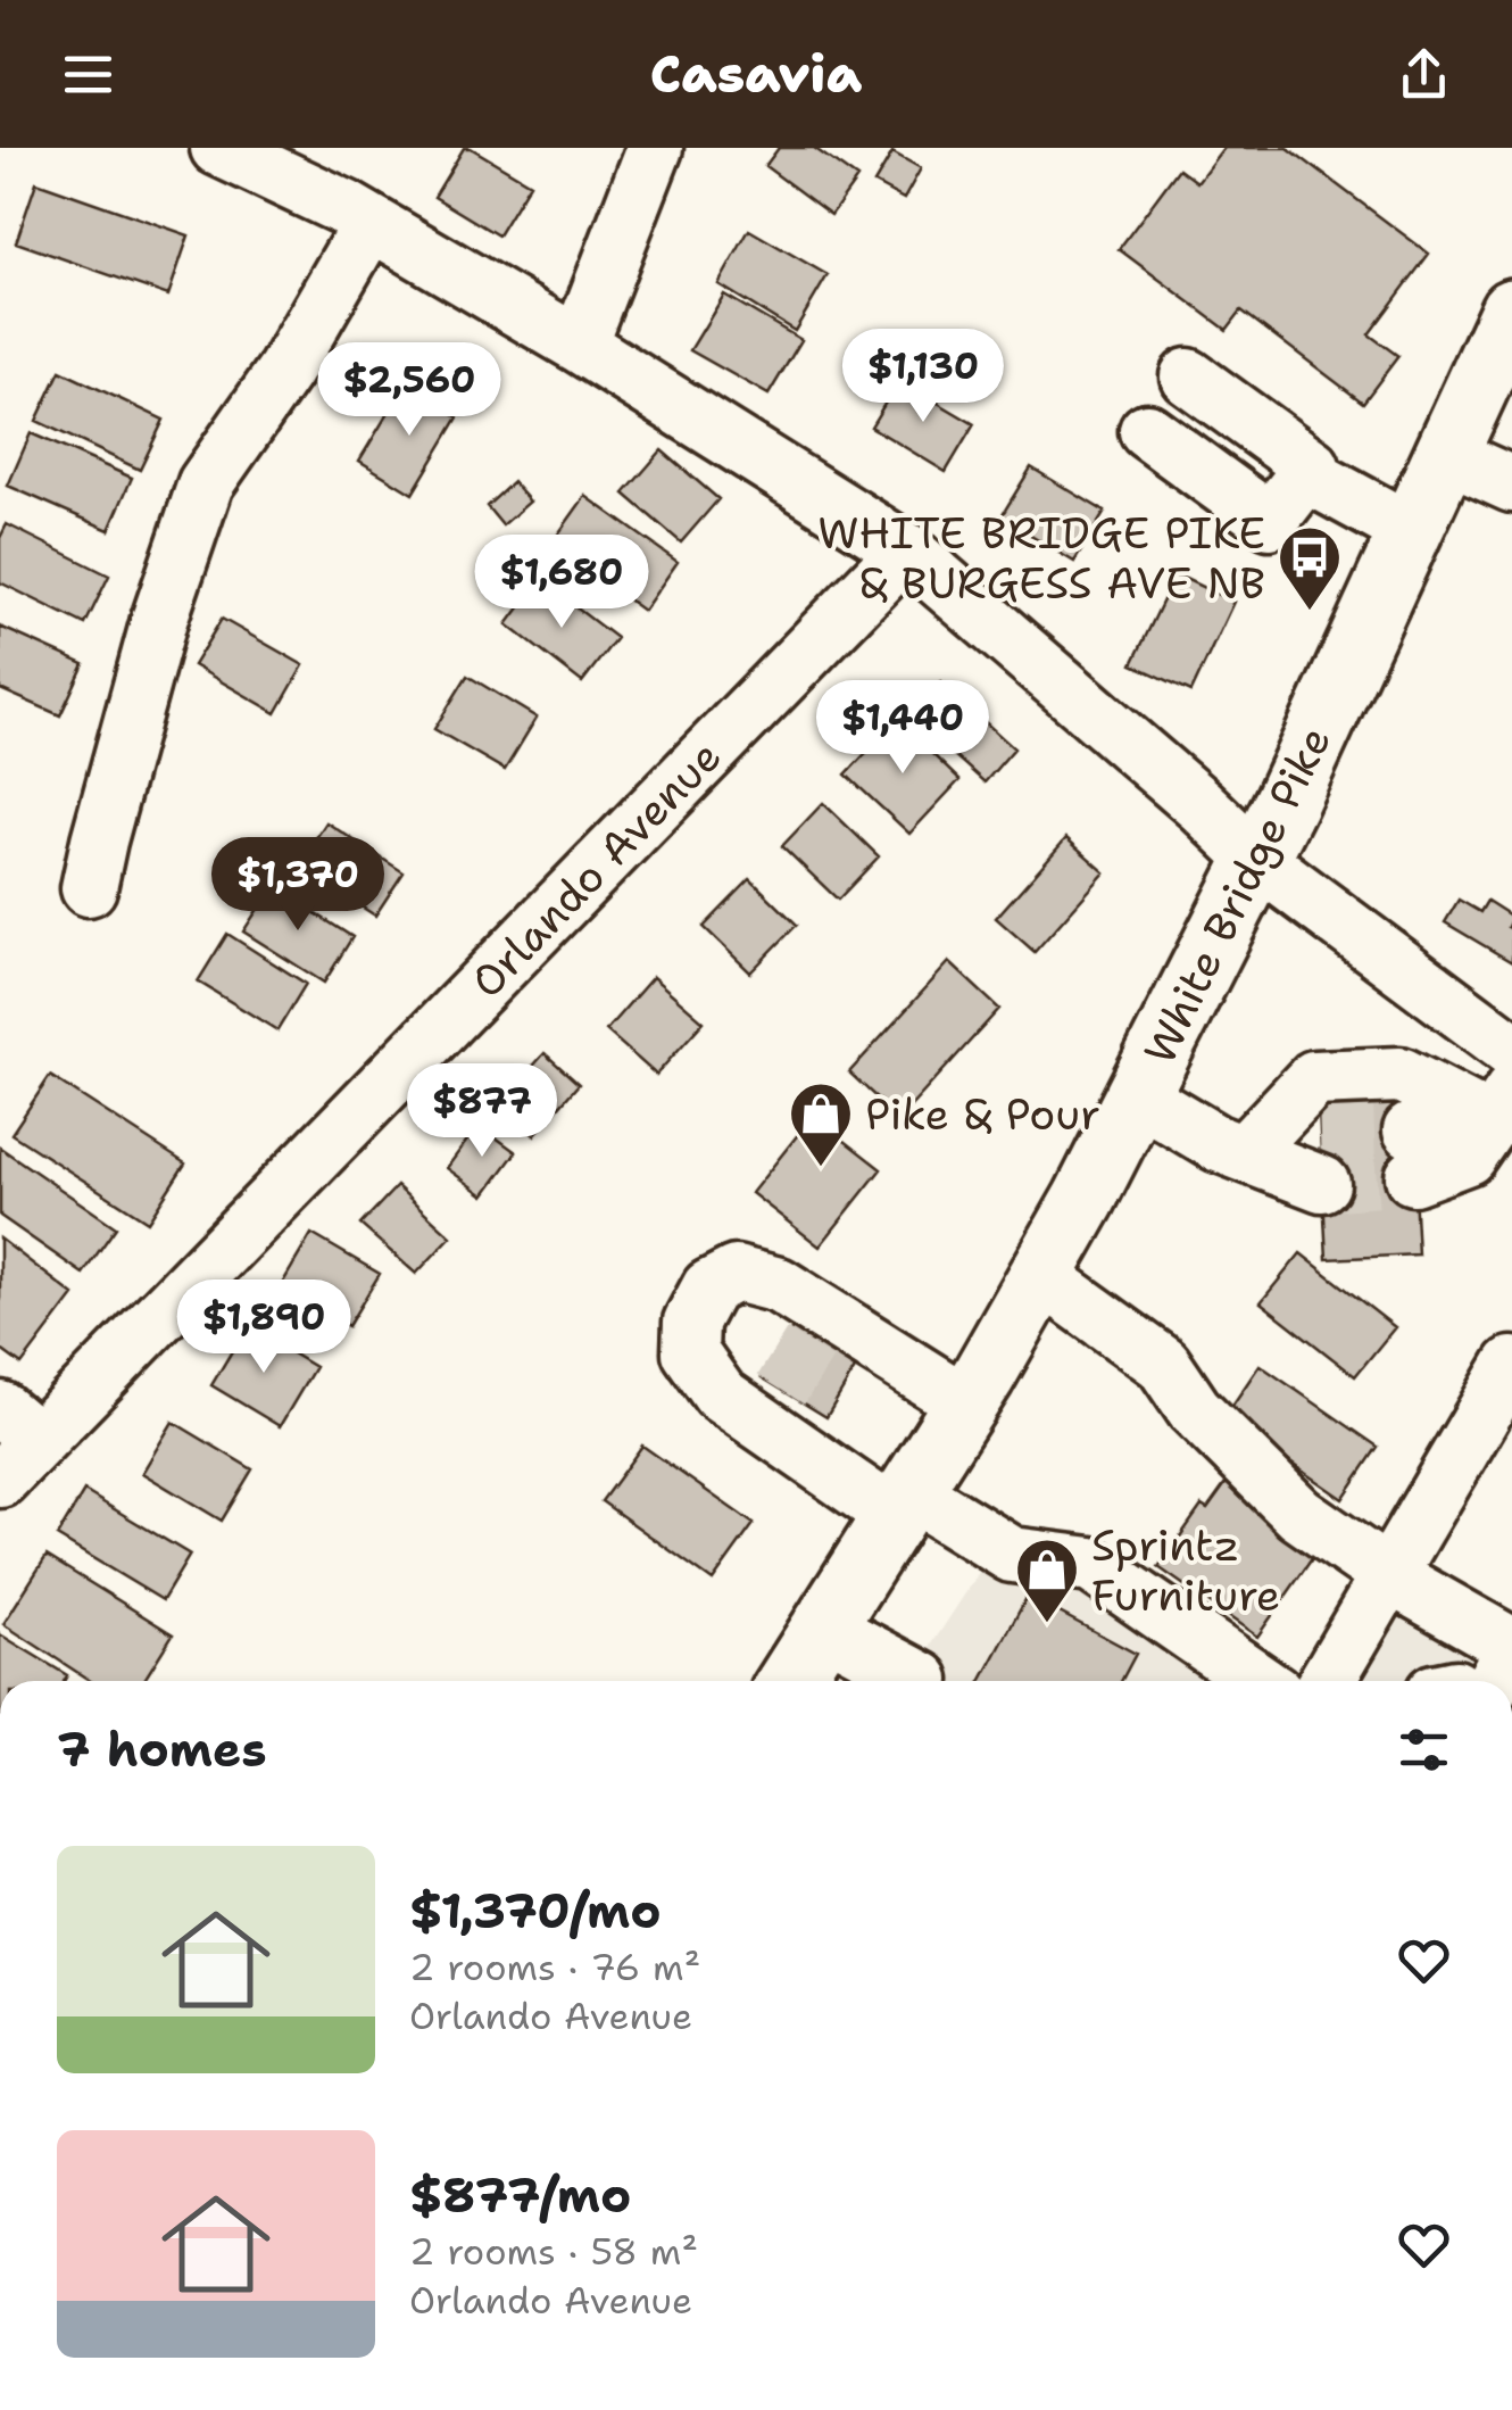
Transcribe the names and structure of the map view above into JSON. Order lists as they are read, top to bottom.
{
  "streets": {
    "main road": ["White Bridge Pike"],
    "street": ["Orlando Avenue"]
  },
  "places": {
    "bus stop": ["WHITE BRIDGE PIKE & BURGESS AVE NB"],
    "shop": ["Pike & Pour", "Sprintz Furniture"]
  },
  "page": {
    "header": "Casavia",
    "price": [
      "$1,130",
      "$2,560",
      "$1,680",
      "$1,440",
      "$1,370",
      "$877",
      "$1,890"
    ],
    "heading": "7 homes",
    "list": [
      {
        "name": "$1,370/mo",
        "note": "2 rooms · 76 m² · Orlando Avenue"
      },
      {
        "name": "$877/mo",
        "note": "2 rooms · 58 m² · Orlando Avenue"
      }
    ]
  }
}
